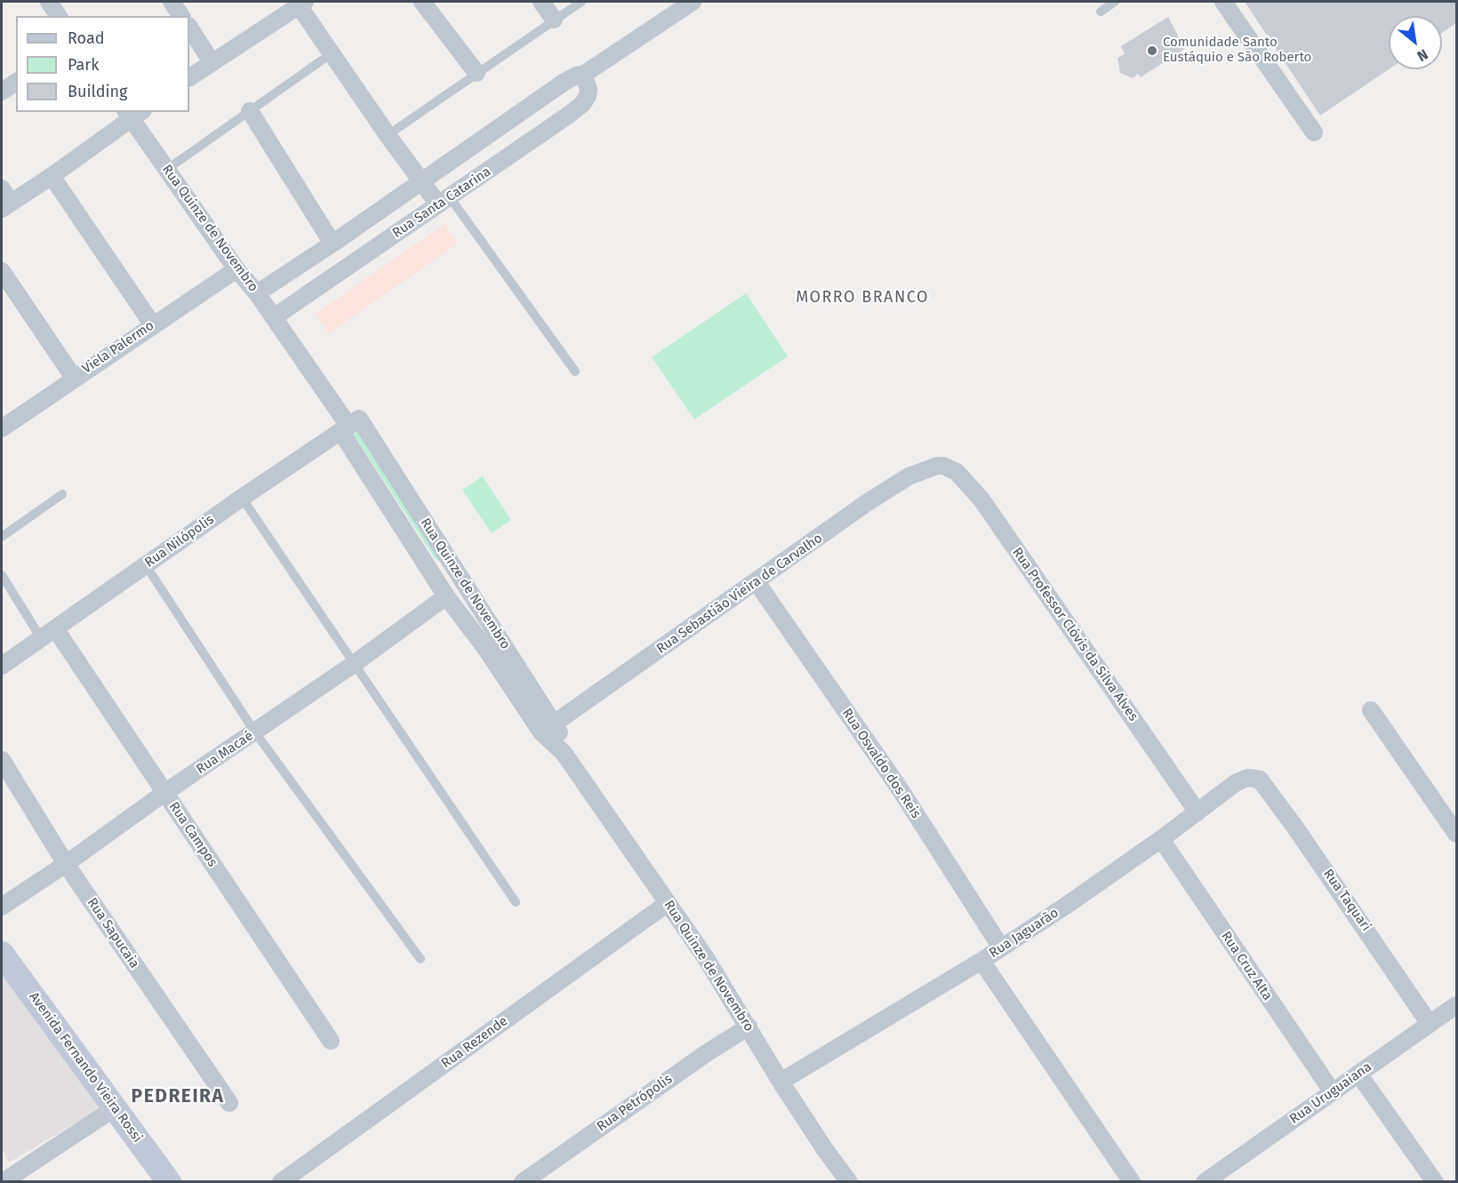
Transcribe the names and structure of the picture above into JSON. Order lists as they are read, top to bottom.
{
  "streets": {
    "street": [
      "Rua Santa Catarina",
      "Rua Quinze de Novembro",
      "Viela Palermo",
      "Rua Nilópolis",
      "Rua Sebastião Vieira de Carvalho",
      "Rua Professor Clóvis da Silva Alves",
      "Rua Macaé",
      "Rua Osvaldo dos Reis",
      "Rua Campos",
      "Rua Taquari",
      "Rua Sapucaia",
      "Rua Jaguarão",
      "Rua Cruz Alta",
      "Rua Rezende",
      "Avenida Fernando Vieira Rossi",
      "Rua Uruguaiana",
      "Rua Petrópolis"
    ]
  },
  "crossings": [
    ["Rua Santa Catarina", "Rua Quinze de Novembro"],
    ["Rua Quinze de Novembro", "Viela Palermo"],
    ["Rua Quinze de Novembro", "Rua Nilópolis"],
    ["Rua Quinze de Novembro", "Rua Sebastião Vieira de Carvalho"],
    ["Rua Quinze de Novembro", "Rua Macaé"],
    ["Rua Quinze de Novembro", "Rua Jaguarão"],
    ["Rua Quinze de Novembro", "Rua Rezende"],
    ["Rua Quinze de Novembro", "Rua Petrópolis"],
    ["Rua Nilópolis", "Rua Campos"],
    ["Rua Sebastião Vieira de Carvalho", "Rua Professor Clóvis da Silva Alves"],
    ["Rua Sebastião Vieira de Carvalho", "Rua Osvaldo dos Reis"],
    ["Rua Professor Clóvis da Silva Alves", "Rua Jaguarão"],
    ["Rua Macaé", "Rua Campos"],
    ["Rua Macaé", "Rua Sapucaia"],
    ["Rua Osvaldo dos Reis", "Rua Jaguarão"],
    ["Rua Taquari", "Rua Jaguarão"],
    ["Rua Taquari", "Rua Uruguaiana"],
    ["Rua Jaguarão", "Rua Cruz Alta"],
    ["Rua Cruz Alta", "Rua Uruguaiana"]
  ],
  "districts": ["MORRO BRANCO", "PEDREIRA"],
  "places": ["Comunidade Santo Eustáquio e São Roberto"],
  "legend": ["Road", "Park", "Building"],
  "north": "bottom right"
}
